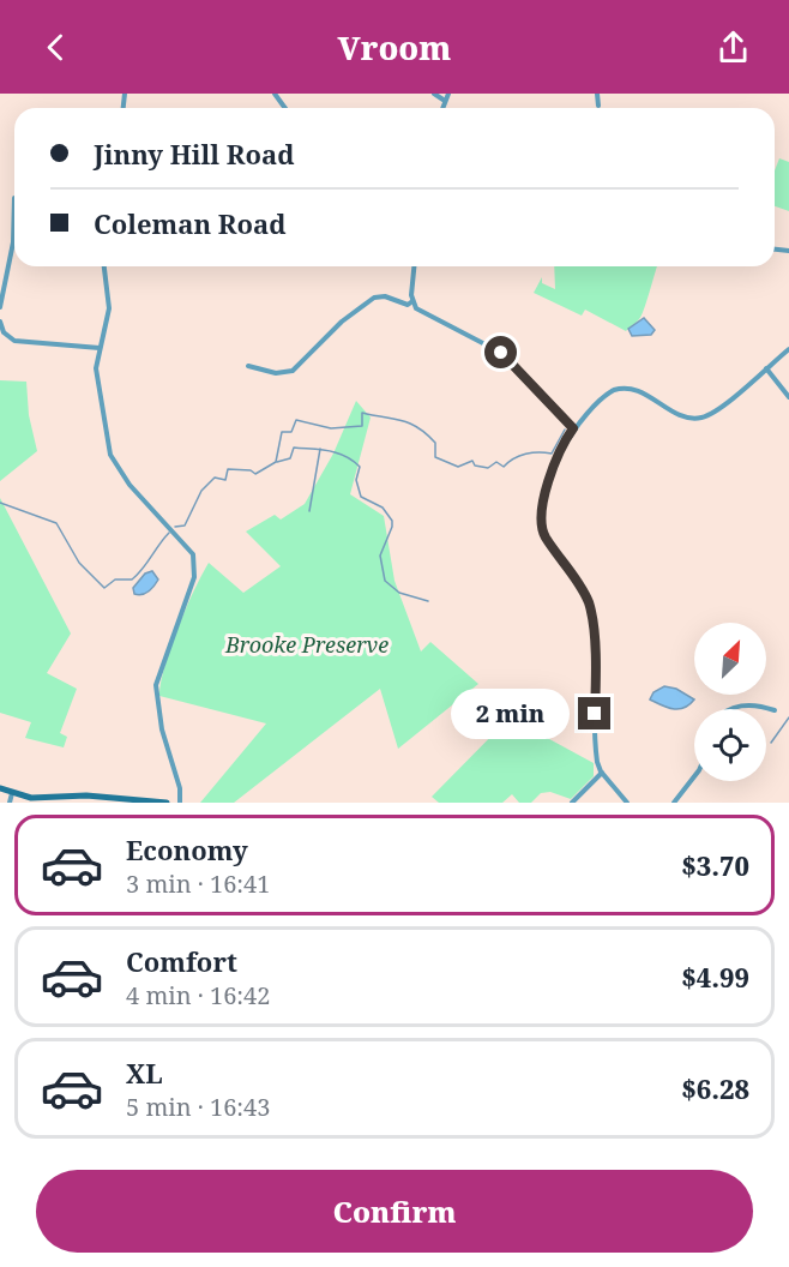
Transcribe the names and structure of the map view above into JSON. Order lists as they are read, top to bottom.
{
  "parks": ["Brooke Preserve"],
  "north": "top right",
  "page": {
    "header": "Vroom",
    "banner": ["Jinny Hill Road", "Coleman Road"],
    "bubble": "2 min",
    "list": [
      {
        "name": "Economy",
        "note": "3 min · 16:41",
        "value": "$3.70"
      },
      {
        "name": "Comfort",
        "note": "4 min · 16:42",
        "value": "$4.99"
      },
      {
        "name": "XL",
        "note": "5 min · 16:43",
        "value": "$6.28"
      }
    ],
    "buttons": "Confirm"
  }
}
